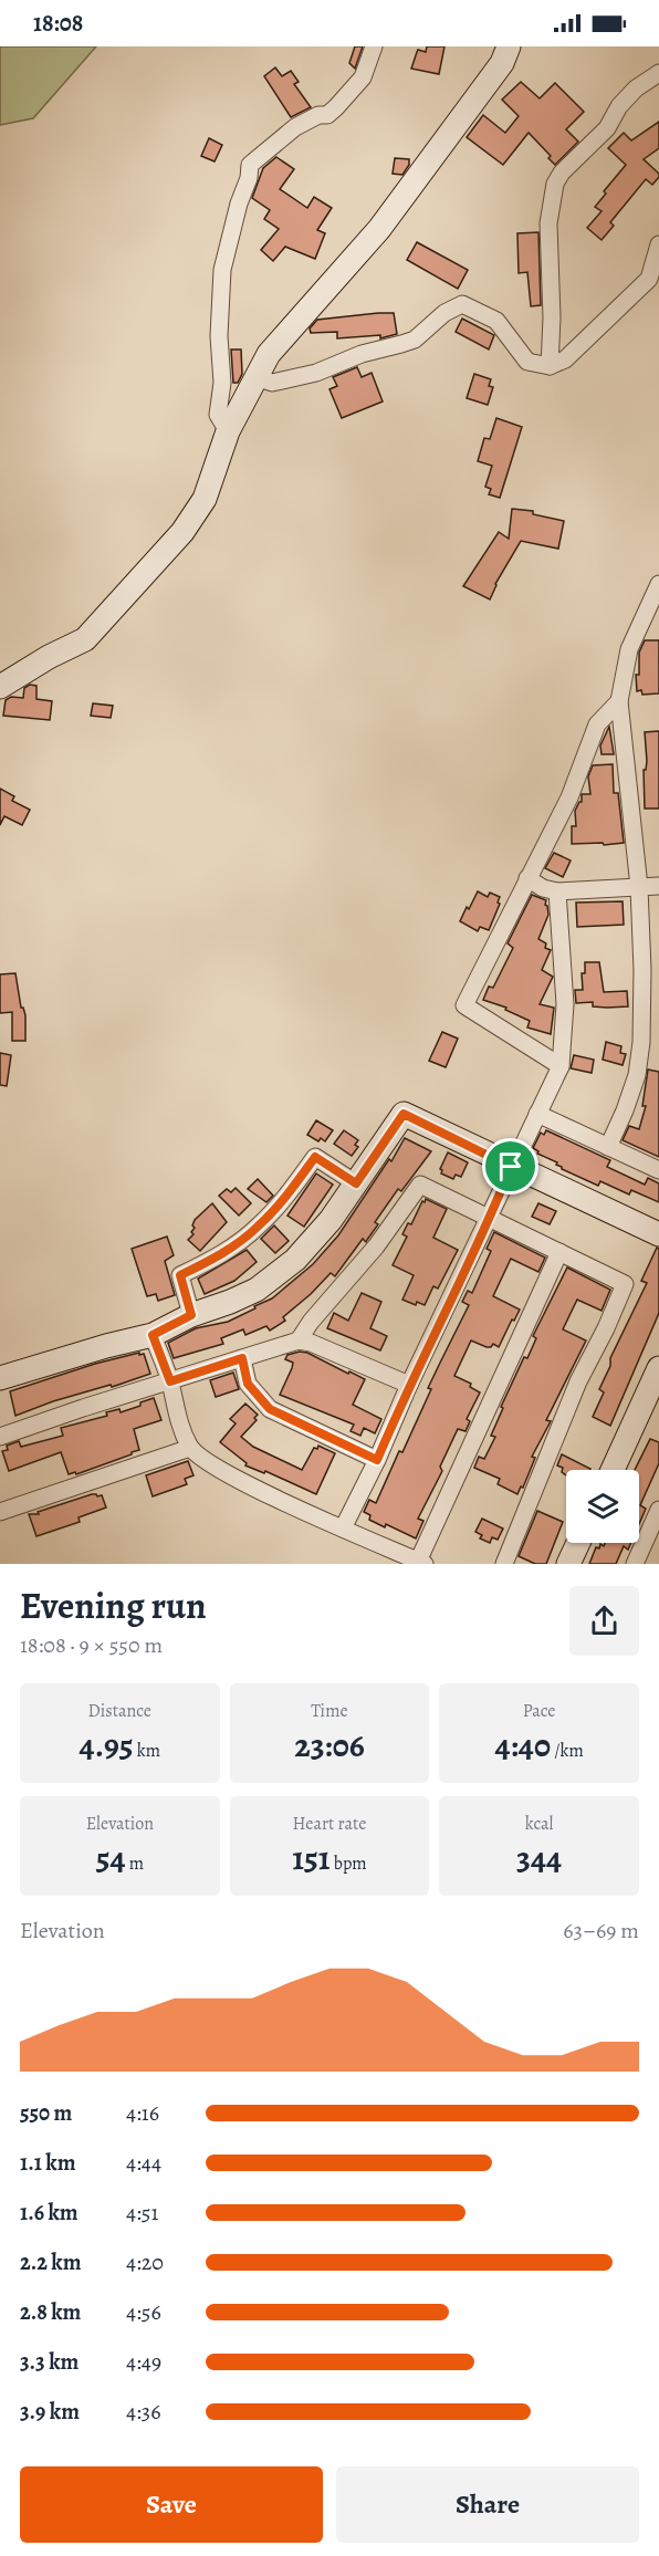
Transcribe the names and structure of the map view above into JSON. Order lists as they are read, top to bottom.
{
  "page": {
    "status": "18:08",
    "heading": ["Evening run", "18:08 · 9 × 550 m"],
    "stats": [
      ["Distance", "4.95 km"],
      ["Time", "23:06"],
      ["Pace", "4:40 /km"],
      ["Elevation", "54 m"],
      ["Heart rate", "151 bpm"],
      ["kcal", "344"]
    ],
    "chart": ["Elevation", "63–69 m"],
    "list": [
      {
        "name": "550 m",
        "note": "4:16"
      },
      {
        "name": "1.1 km",
        "note": "4:44"
      },
      {
        "name": "1.6 km",
        "note": "4:51"
      },
      {
        "name": "2.2 km",
        "note": "4:20"
      },
      {
        "name": "2.8 km",
        "note": "4:56"
      },
      {
        "name": "3.3 km",
        "note": "4:49"
      },
      {
        "name": "3.9 km",
        "note": "4:36"
      }
    ],
    "buttons": ["Save", "Share"]
  }
}
